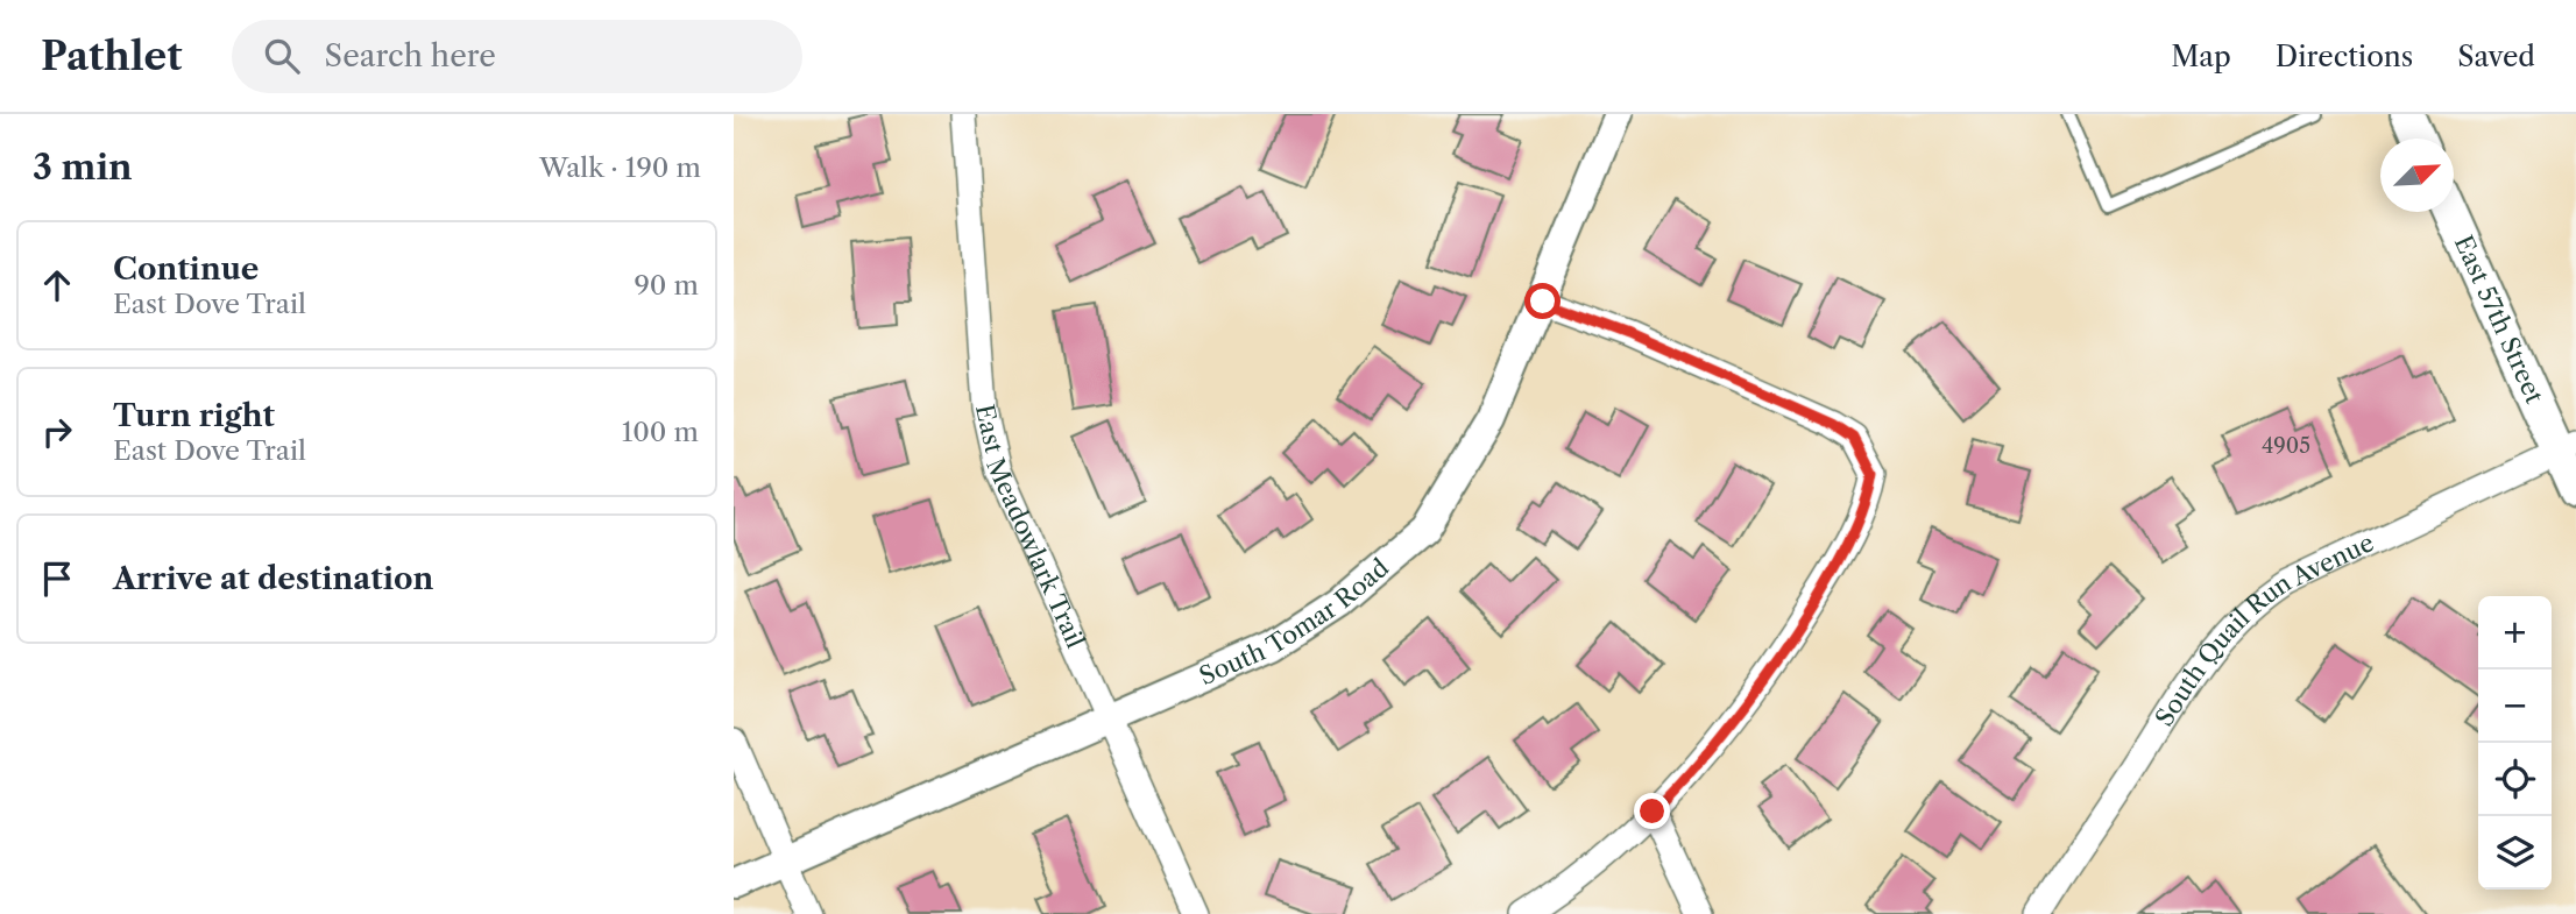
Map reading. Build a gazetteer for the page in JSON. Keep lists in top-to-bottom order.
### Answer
{
  "streets": {
    "main road": ["East 57th Street"],
    "street": ["East Meadowlark Trail", "South Tomar Road", "South Quail Run Avenue"]
  },
  "crossings": [
    ["East 57th Street", "South Quail Run Avenue"],
    ["East Meadowlark Trail", "South Tomar Road"]
  ],
  "house_numbers": ["4905"],
  "north": "top right",
  "page": {
    "header": "Pathlet",
    "search": "Search here",
    "nav": ["Map", "Directions", "Saved"],
    "heading": ["3 min", "Walk · 190 m"],
    "list": [
      ["Continue", "East Dove Trail", "90 m"],
      ["Turn right", "East Dove Trail", "100 m"],
      "Arrive at destination"
    ],
    "map_buttons": ["+", "−"]
  }
}
